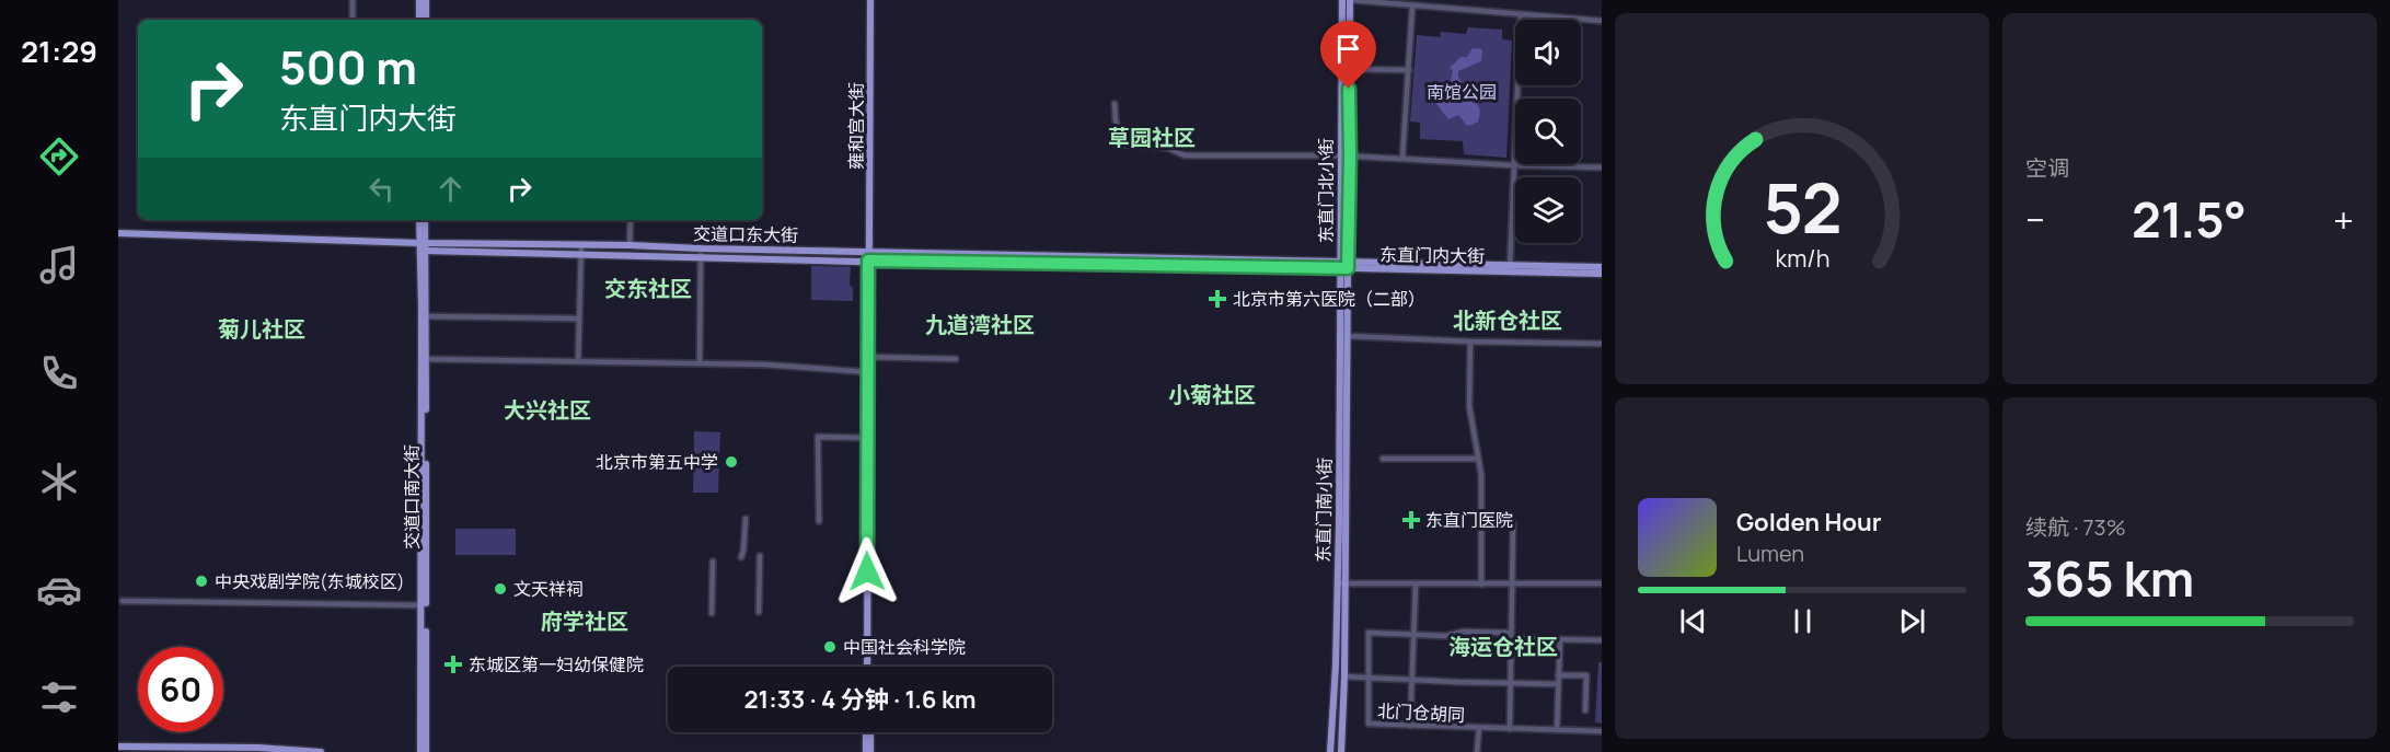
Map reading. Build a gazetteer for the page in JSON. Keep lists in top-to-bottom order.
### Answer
{
  "streets": {
    "main road": [
      "雍和宫大街",
      "东直门北小街",
      "交道口东大街",
      "东直门内大街",
      "交道口南大街",
      "东直门南小街"
    ],
    "street": ["北门仓胡同"]
  },
  "crossings": [
    ["雍和宫大街", "交道口东大街"],
    ["雍和宫大街", "东直门内大街"],
    ["东直门北小街", "东直门内大街"],
    ["东直门北小街", "东直门南小街"],
    ["交道口东大街", "东直门内大街"],
    ["交道口东大街", "交道口南大街"],
    ["东直门内大街", "东直门南小街"]
  ],
  "districts": [
    "草园社区",
    "交东社区",
    "北新仓社区",
    "九道湾社区",
    "菊儿社区",
    "小菊社区",
    "大兴社区",
    "府学社区",
    "海运仓社区"
  ],
  "parks": ["南馆公园"],
  "places": {
    "health": ["北京市第六医院（二部）", "东直门医院", "东城区第一妇幼保健院"],
    "other": [
      "北京市第五中学",
      "中央戏剧学院(东城校区)",
      "文天祥祠",
      "中国社会科学院"
    ]
  },
  "page": {
    "tabs": "21:29",
    "tile": [
      "空调",
      ["续航 · 73%", "365 km"]
    ],
    "turn": ["500 m", "东直门内大街"],
    "heat": ["−", "21.5°", "+"],
    "song": ["Golden Hour", "Lumen"],
    "limit": "60",
    "trip": "21:33 · 4 分钟 · 1.6 km",
    "gauge": ["52", "km/h"]
  }
}
